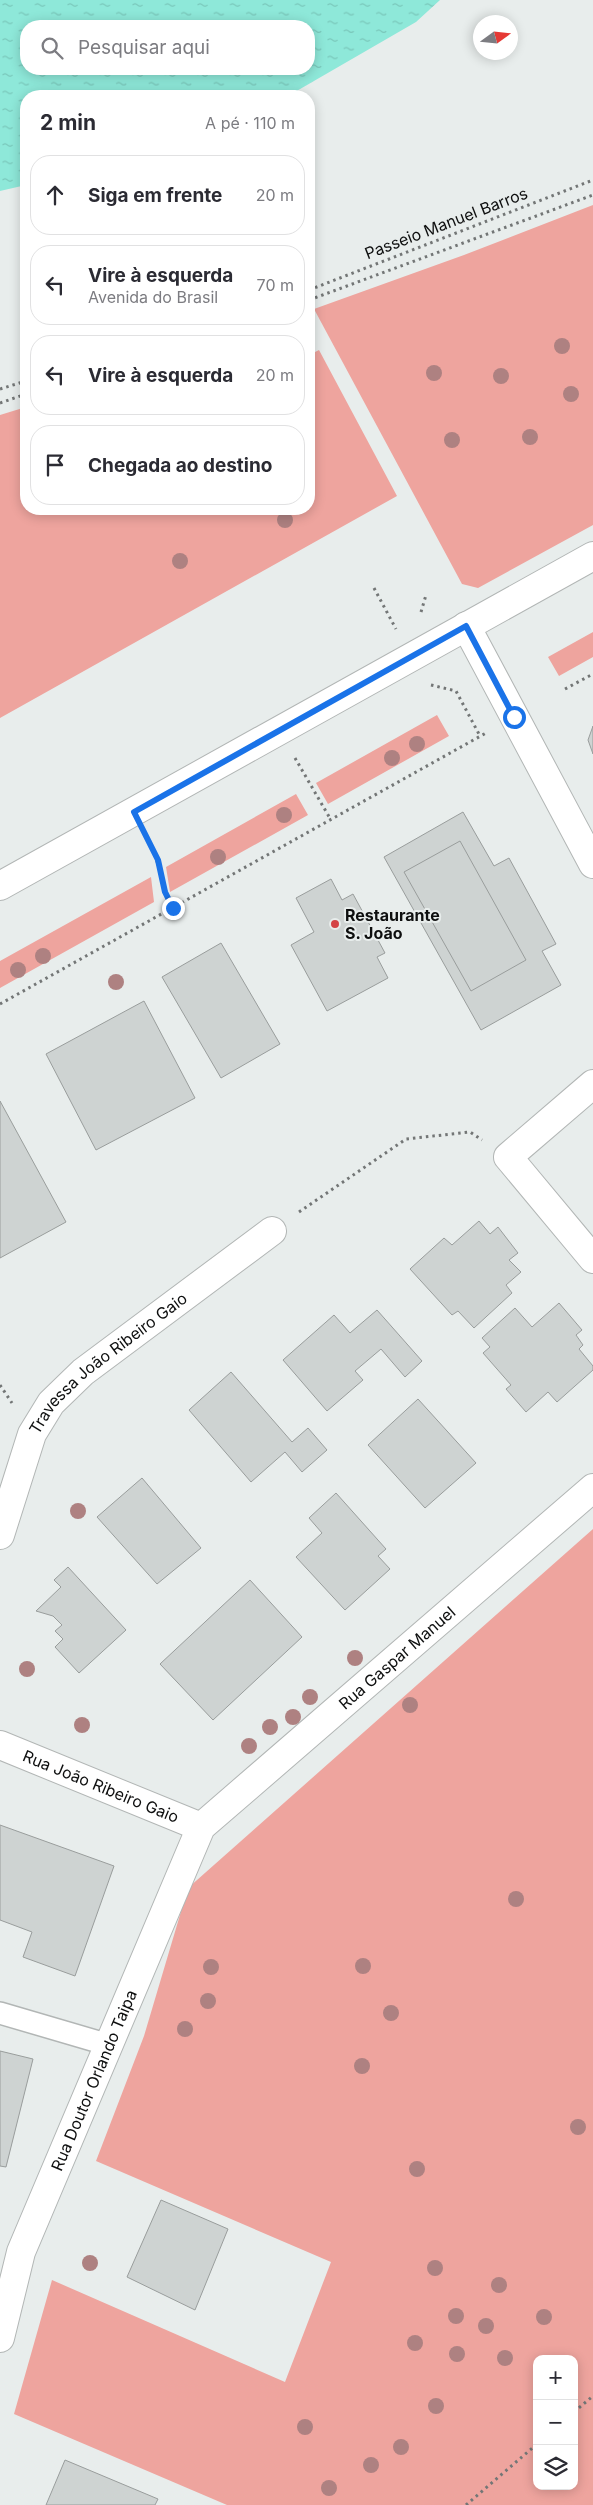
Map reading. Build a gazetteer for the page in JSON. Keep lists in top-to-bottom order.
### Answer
{
  "streets": {
    "street": [
      "Travessa João Ribeiro Gaio",
      "Rua Gaspar Manuel",
      "Rua João Ribeiro Gaio",
      "Rua Doutor Orlando Taipa"
    ],
    "path": ["Passeio Manuel Barros"]
  },
  "crossings": [
    ["Rua Gaspar Manuel", "Rua João Ribeiro Gaio"],
    ["Rua Gaspar Manuel", "Rua Doutor Orlando Taipa"],
    ["Rua João Ribeiro Gaio", "Rua Doutor Orlando Taipa"]
  ],
  "places": ["Restaurante S. João"],
  "north": "right",
  "page": {
    "search": "Pesquisar aqui",
    "heading": ["2 min", "A pé · 110 m"],
    "list": [
      ["Siga em frente", "20 m"],
      ["Vire à esquerda", "Avenida do Brasil", "70 m"],
      ["Vire à esquerda", "20 m"],
      "Chegada ao destino"
    ],
    "map_buttons": ["+", "−"]
  }
}
